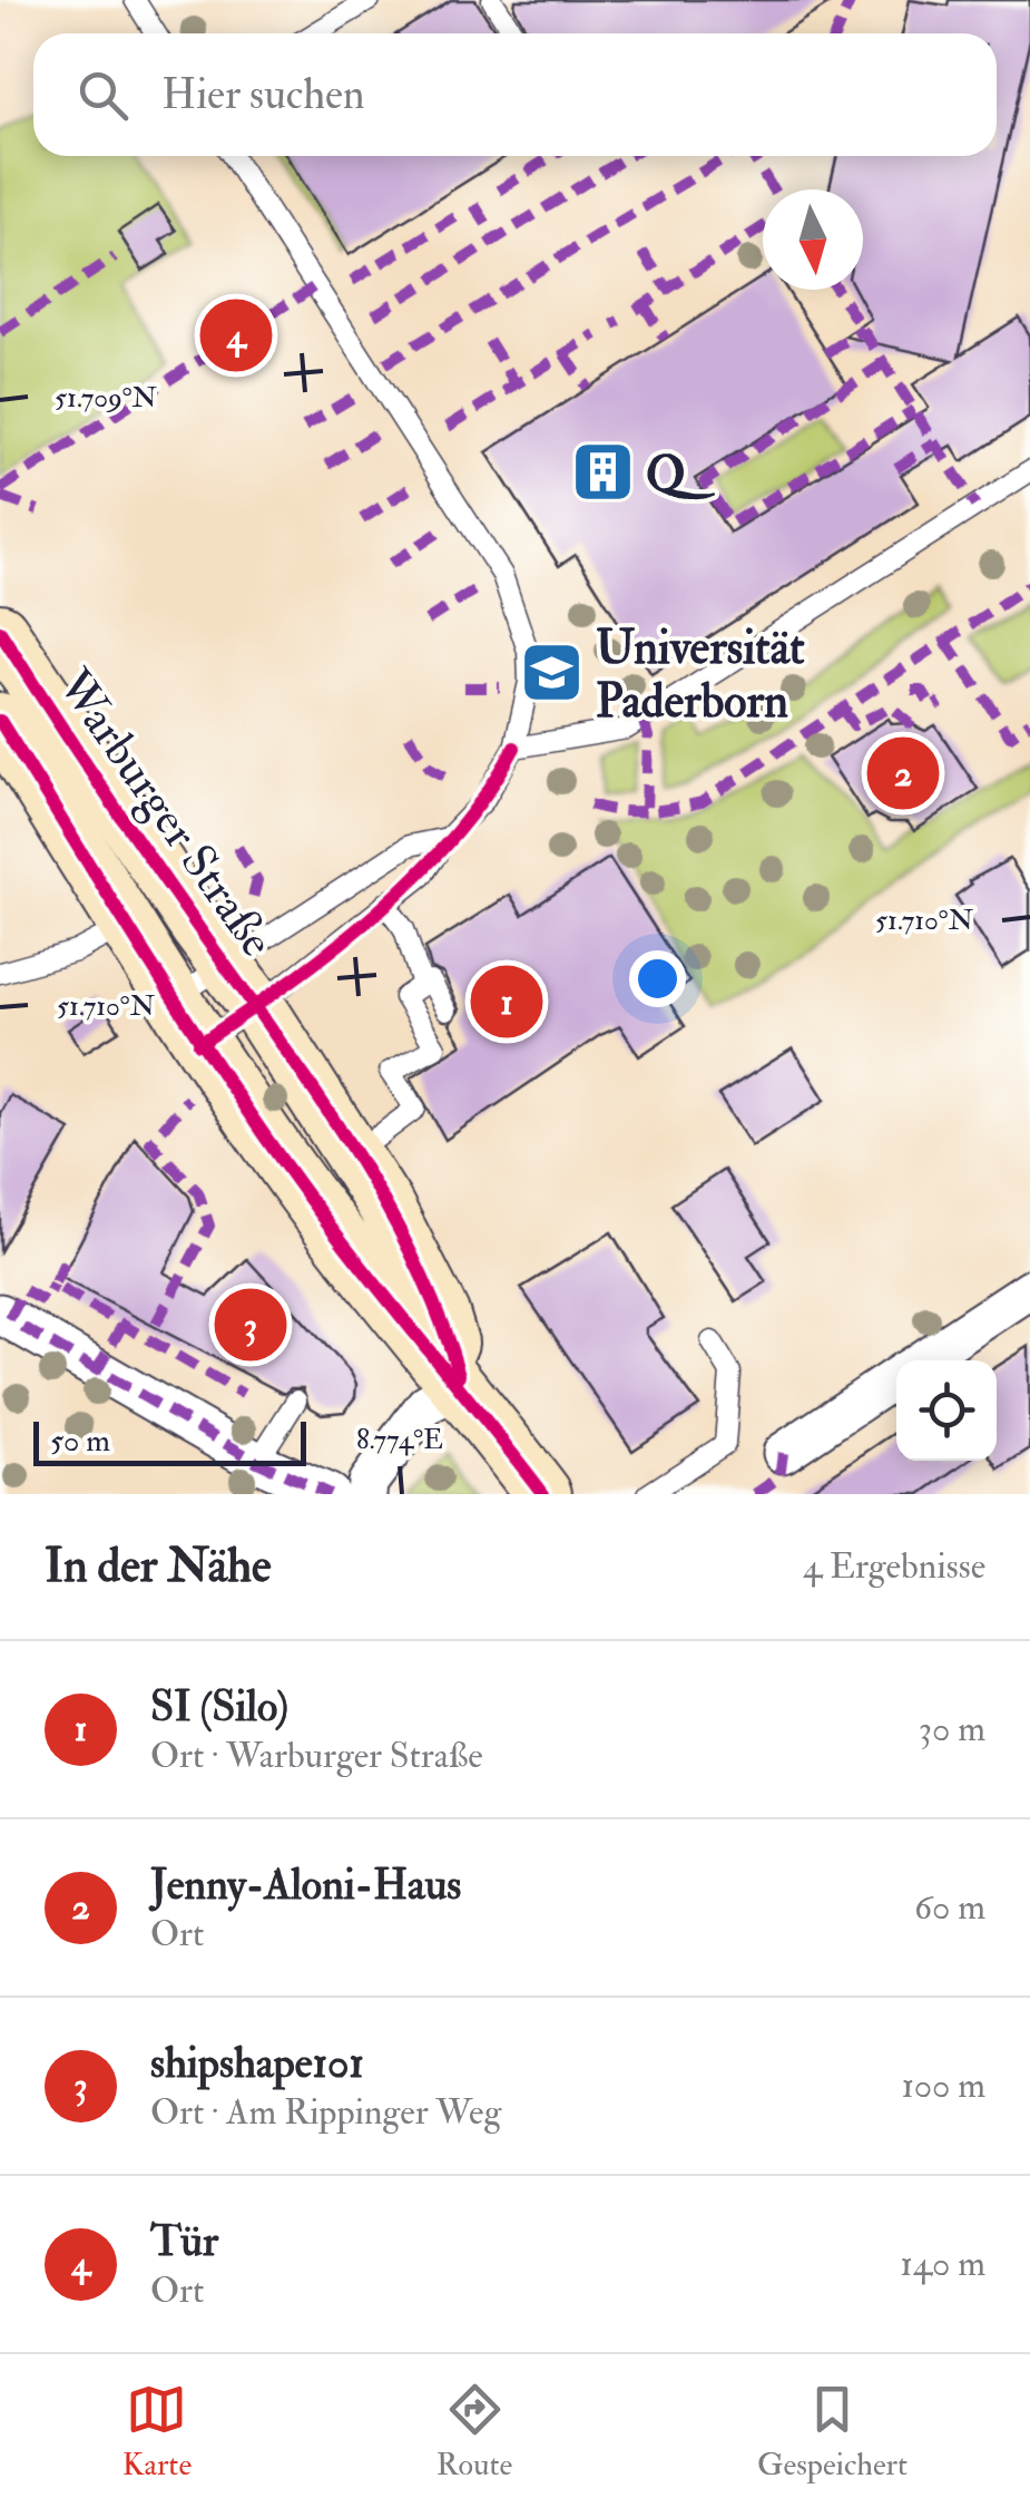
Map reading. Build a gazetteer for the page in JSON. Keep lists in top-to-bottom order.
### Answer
{
  "streets": {
    "main road": ["Warburger Straße"]
  },
  "places": {
    "building": ["Q"],
    "school or university": ["Universität Paderborn"]
  },
  "scale_bar": "50 m",
  "north": "bottom",
  "page": {
    "search": "Hier suchen",
    "pins": [
      "4",
      "2",
      "1",
      "3"
    ],
    "scale": "50 m",
    "heading": ["In der Nähe", "4 Ergebnisse"],
    "list": [
      {
        "mark": "1",
        "name": "SI (Silo)",
        "note": "Ort · Warburger Straße",
        "value": "30 m"
      },
      {
        "mark": "2",
        "name": "Jenny-Aloni-Haus",
        "note": "Ort",
        "value": "60 m"
      },
      {
        "mark": "3",
        "name": "shipshape101",
        "note": "Ort · Am Rippinger Weg",
        "value": "100 m"
      },
      {
        "mark": "4",
        "name": "Tür",
        "note": "Ort",
        "value": "140 m"
      }
    ],
    "nav": ["Karte", "Route", "Gespeichert"]
  },
  "coordinates": ["51.709°N", "51.710°N", "8.774°E"]
}
